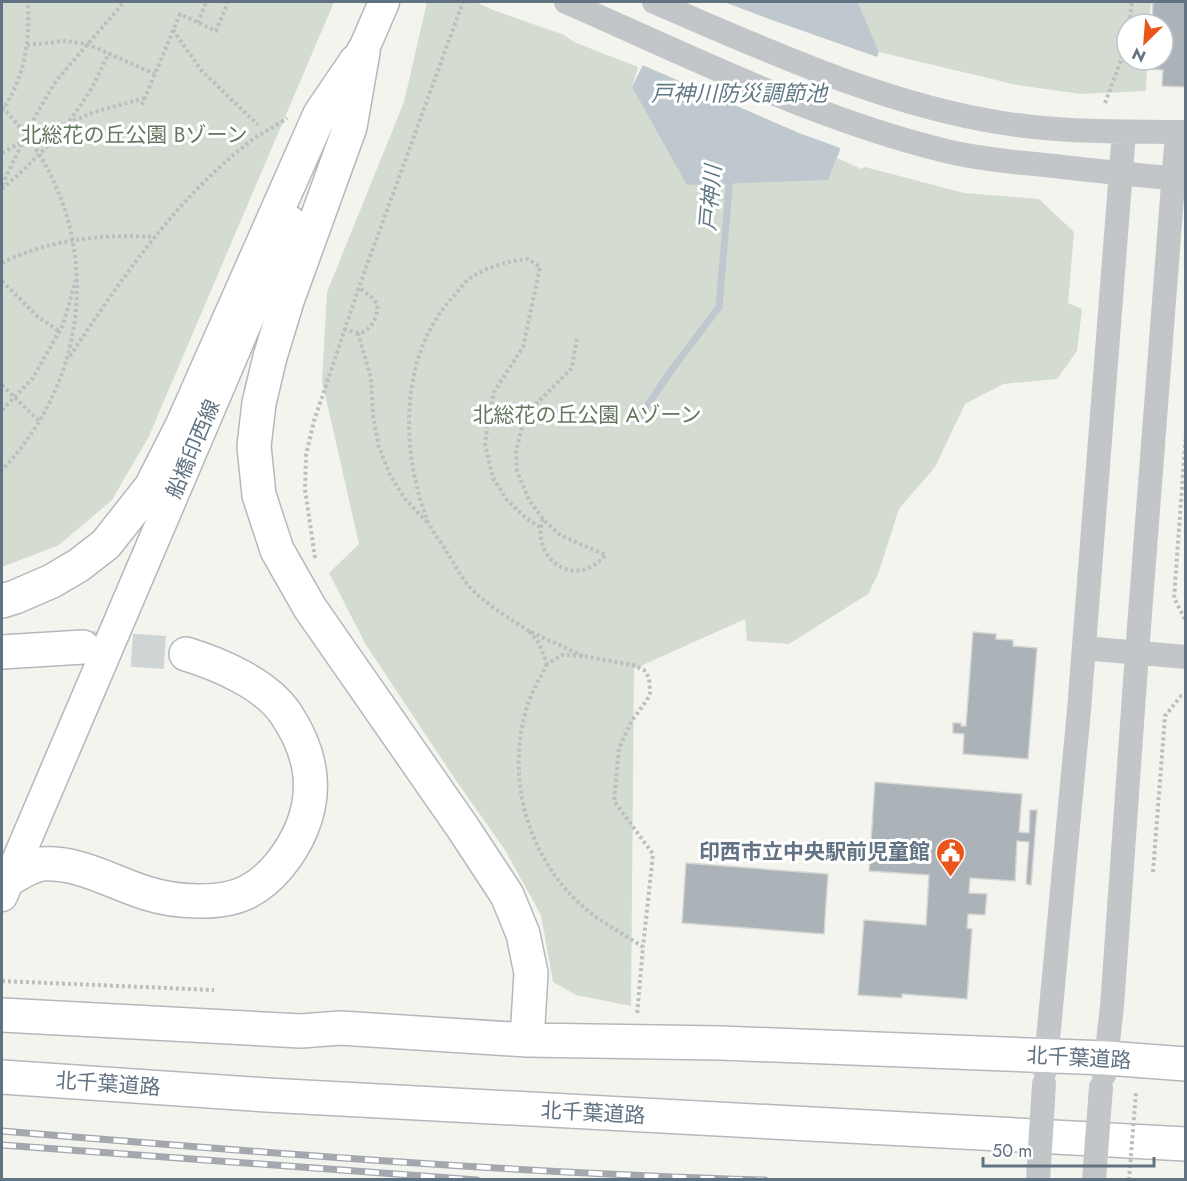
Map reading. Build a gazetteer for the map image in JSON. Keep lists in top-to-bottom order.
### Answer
{
  "streets": {
    "highway": ["北千葉道路"],
    "main road": ["船橋印西線"]
  },
  "water": ["戸神川防災調節池", "戸神川"],
  "parks": ["北総花の丘公園 Bゾーン", "北総花の丘公園 Aゾーン"],
  "places": {
    "public building": ["印西市立中央駅前児童館"]
  },
  "scale_bar": "50 m",
  "north": "bottom left"
}
